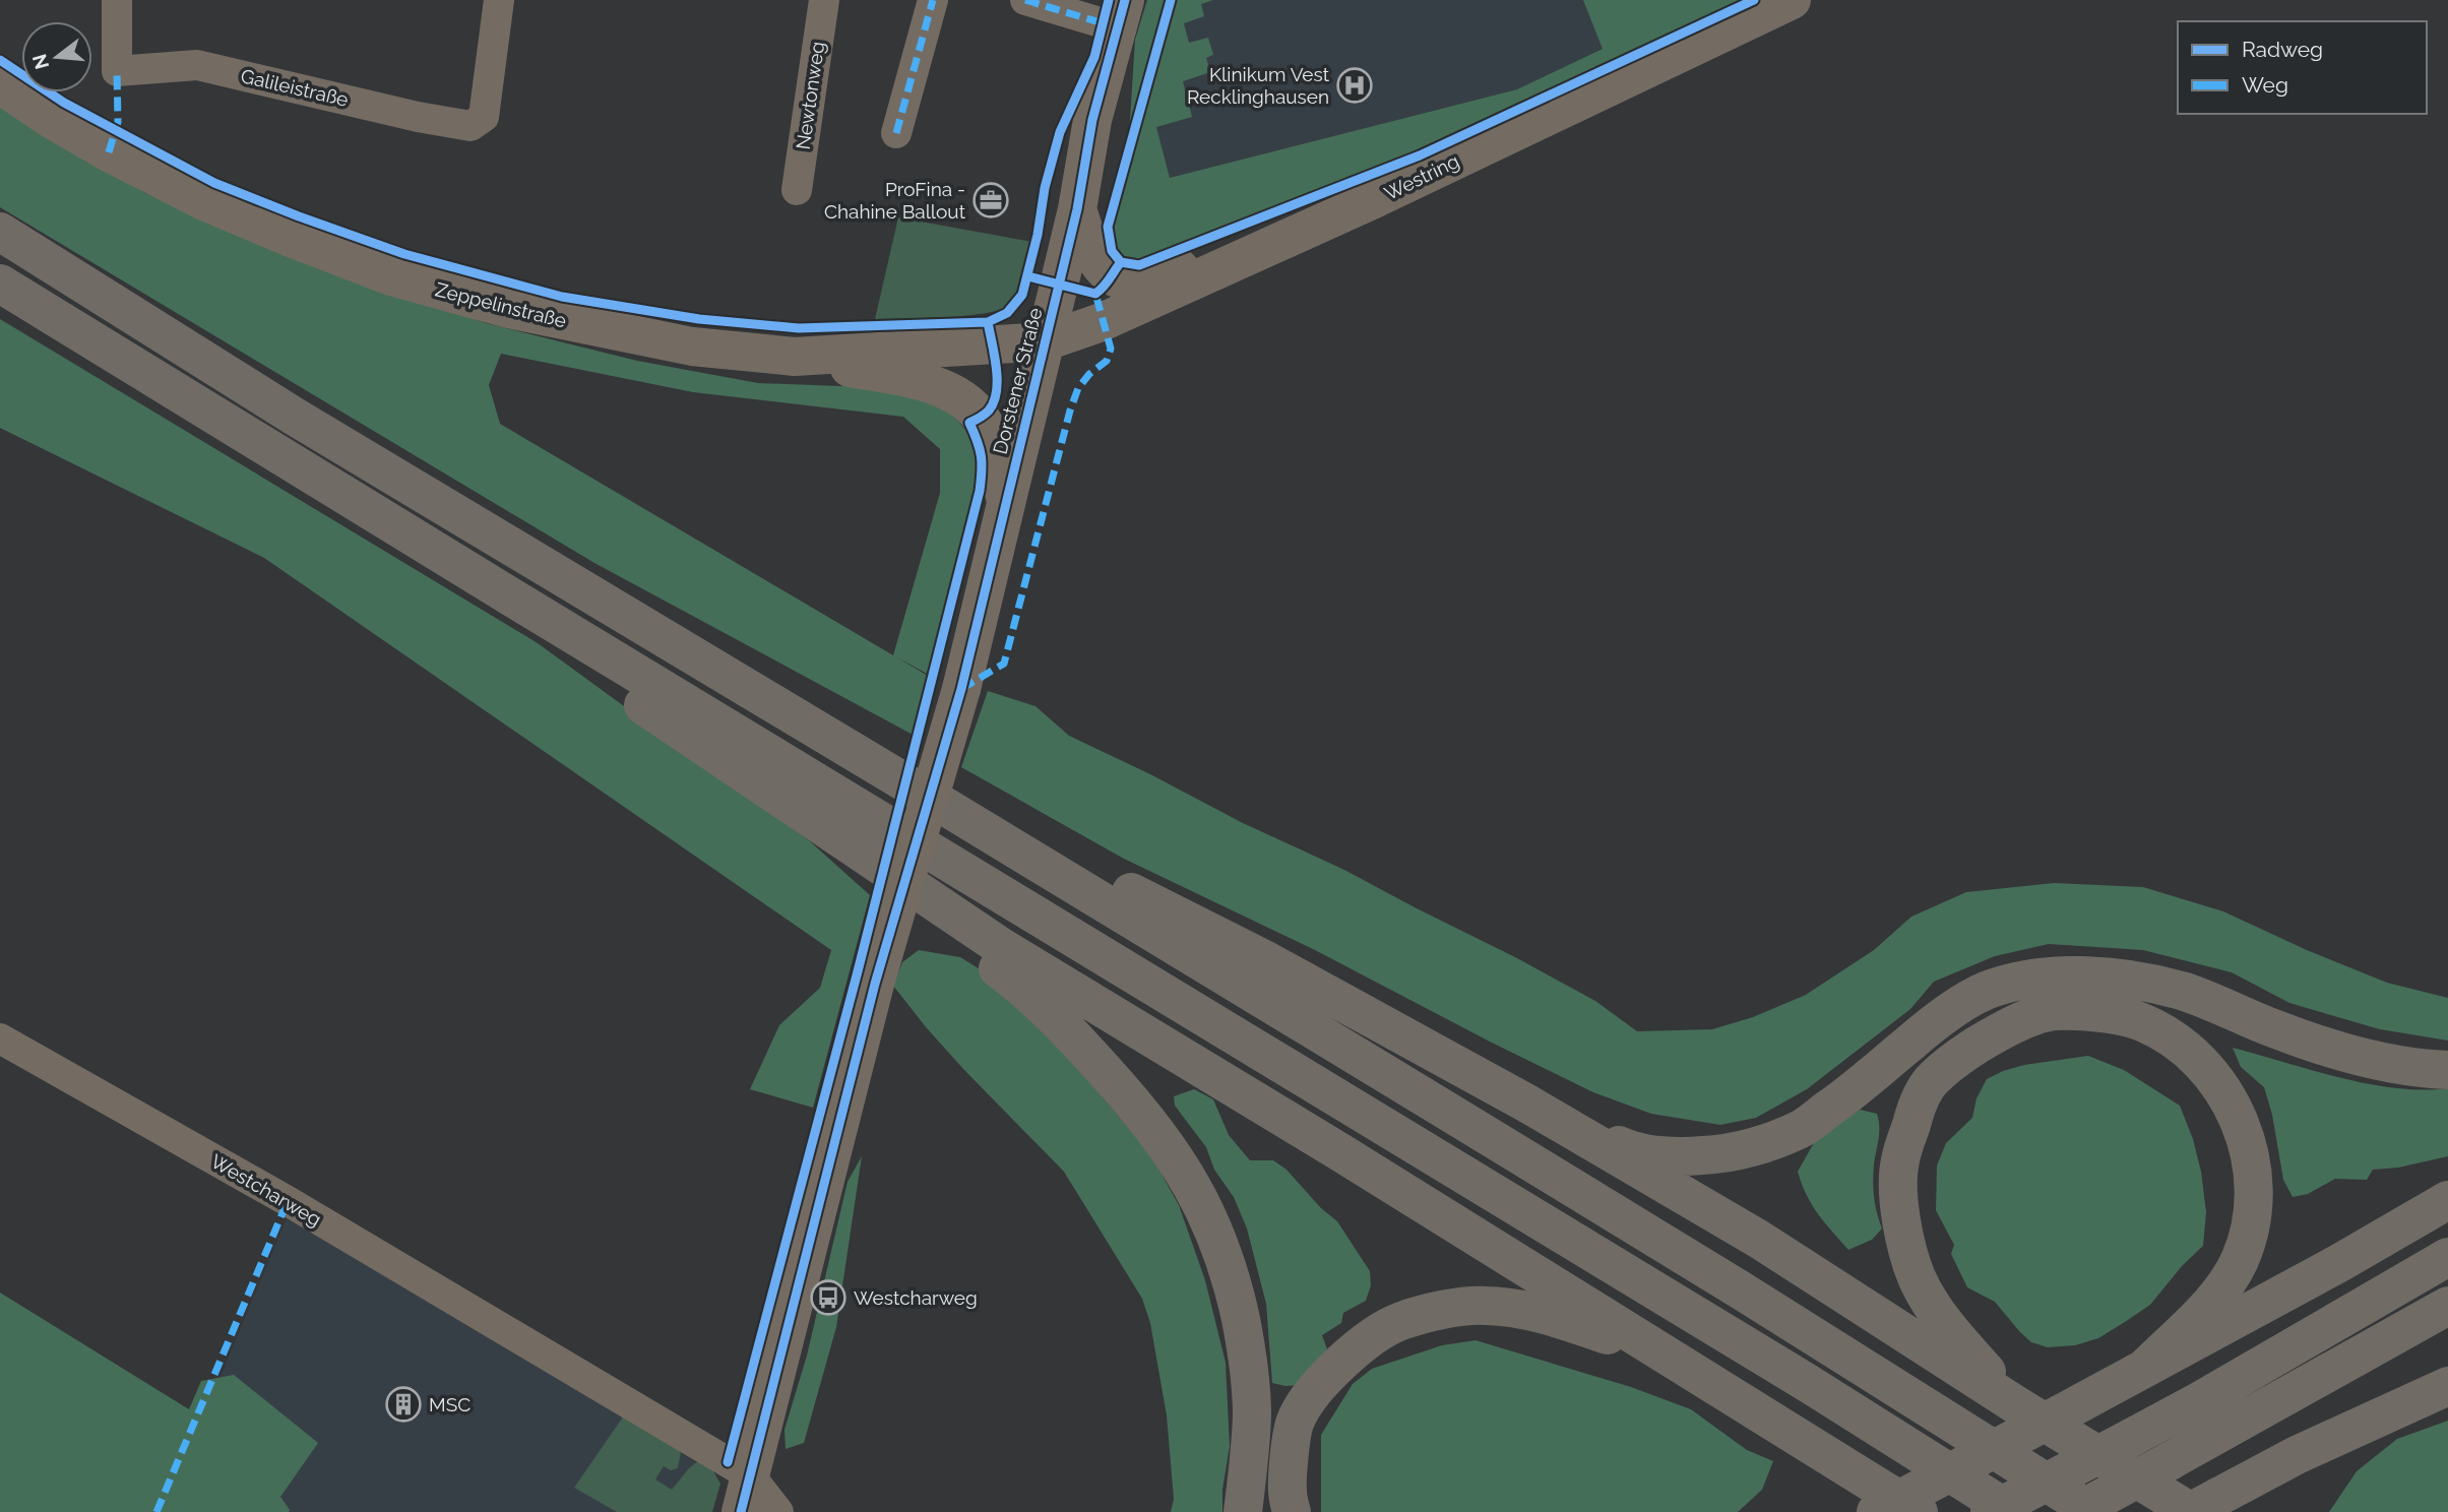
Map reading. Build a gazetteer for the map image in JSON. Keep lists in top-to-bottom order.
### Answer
{
  "streets": {
    "main road": ["Westring", "Zeppelinstraße", "Dorstener Straße"],
    "street": ["Galileistraße", "Newtonweg", "Westcharweg"]
  },
  "crossings": [
    ["Westring", "Zeppelinstraße"],
    ["Westring", "Dorstener Straße"],
    ["Zeppelinstraße", "Dorstener Straße"],
    ["Dorstener Straße", "Westcharweg"]
  ],
  "places": {
    "hospital": ["Klinikum Vest Recklinghausen"],
    "office": ["ProFina - Chahine Ballout"],
    "bus stop": ["Westcharweg"],
    "building": ["MSC"]
  },
  "legend": ["Radweg", "Weg"],
  "north": "left"
}
